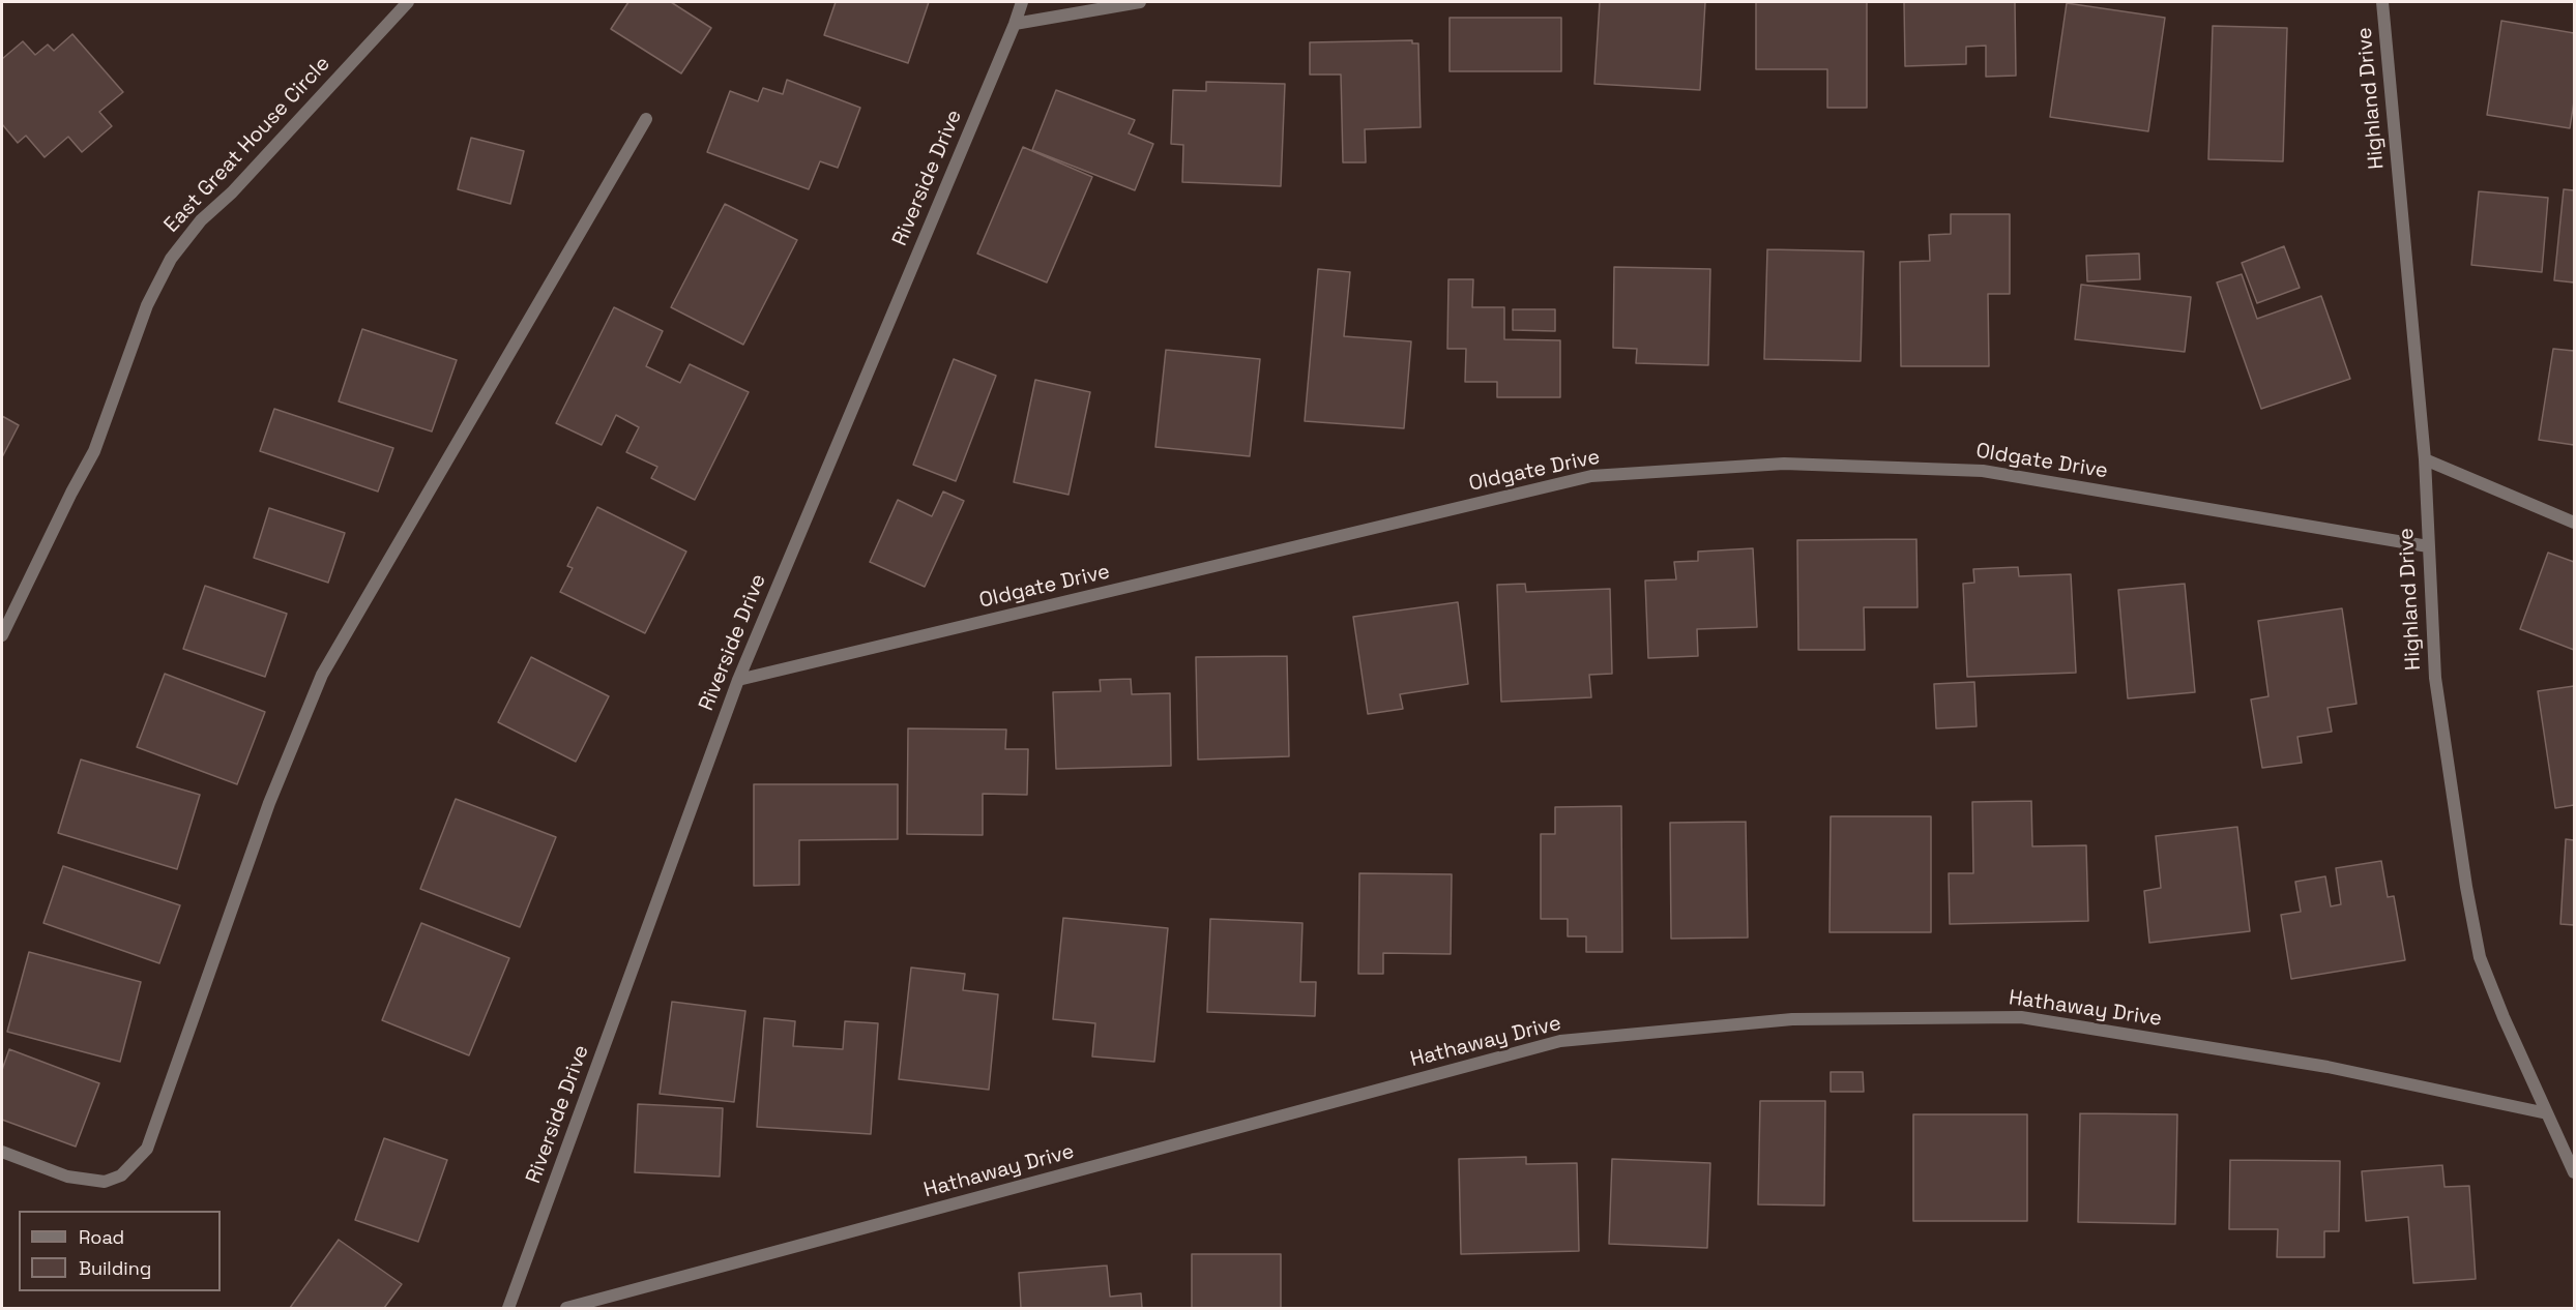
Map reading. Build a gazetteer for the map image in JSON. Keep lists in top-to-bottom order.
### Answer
{
  "streets": {
    "street": [
      "Highland Drive",
      "East Great House Circle",
      "Riverside Drive",
      "Oldgate Drive",
      "Hathaway Drive"
    ]
  },
  "crossings": [
    ["Highland Drive", "Oldgate Drive"],
    ["Highland Drive", "Hathaway Drive"],
    ["Riverside Drive", "Oldgate Drive"]
  ],
  "legend": ["Road", "Building"]
}
